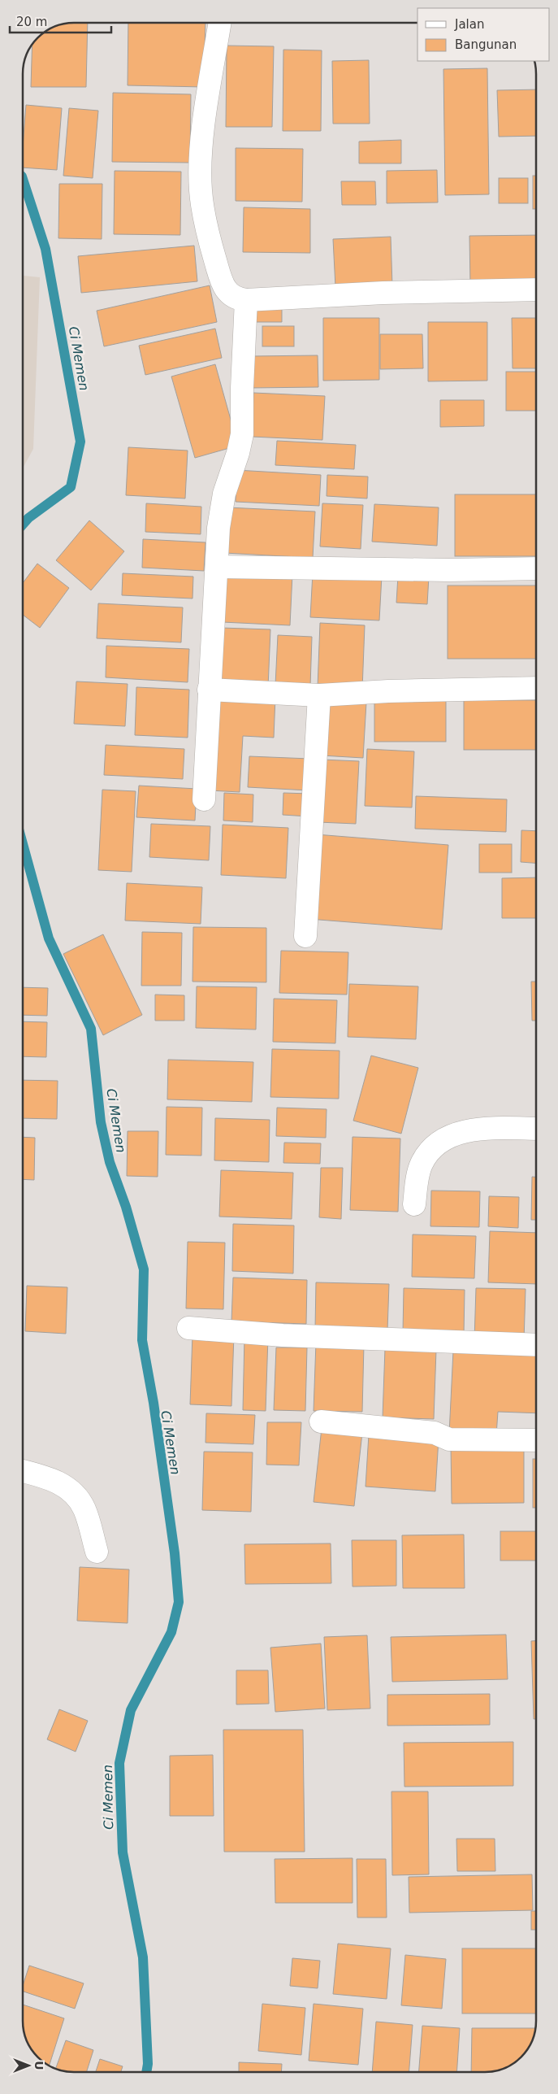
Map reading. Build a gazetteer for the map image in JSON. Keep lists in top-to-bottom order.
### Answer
{
  "water": ["Ci Memen"],
  "legend": ["Jalan", "Bangunan"],
  "scale_bar": "20 m",
  "north": "right"
}
